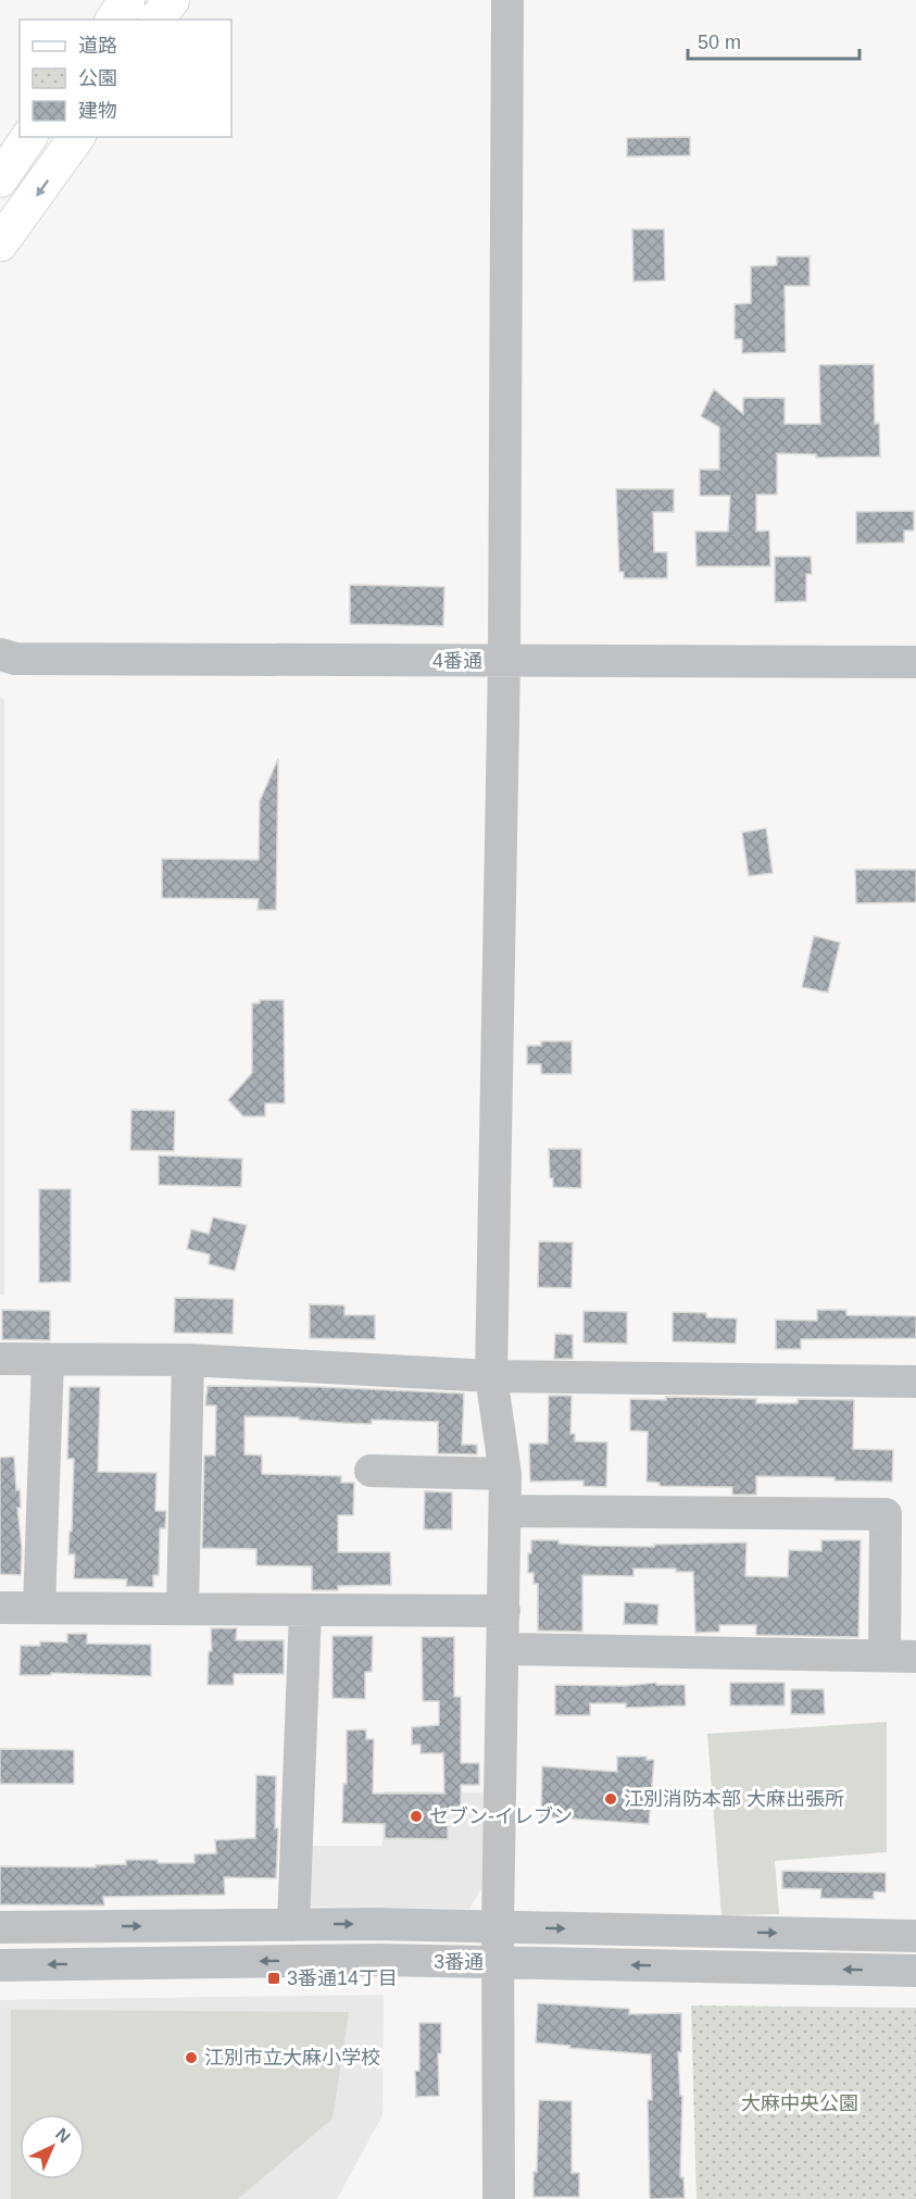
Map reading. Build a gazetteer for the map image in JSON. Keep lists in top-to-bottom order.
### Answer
{
  "streets": {
    "street": ["4番通", "3番通"]
  },
  "parks": ["大麻中央公園"],
  "places": {
    "other": ["江別消防本部 大麻出張所", "セブン-イレブン", "江別市立大麻小学校"],
    "transit": ["3番通14丁目"]
  },
  "legend": ["道路", "公園", "建物"],
  "scale_bar": "50 m",
  "north": "top right"
}
